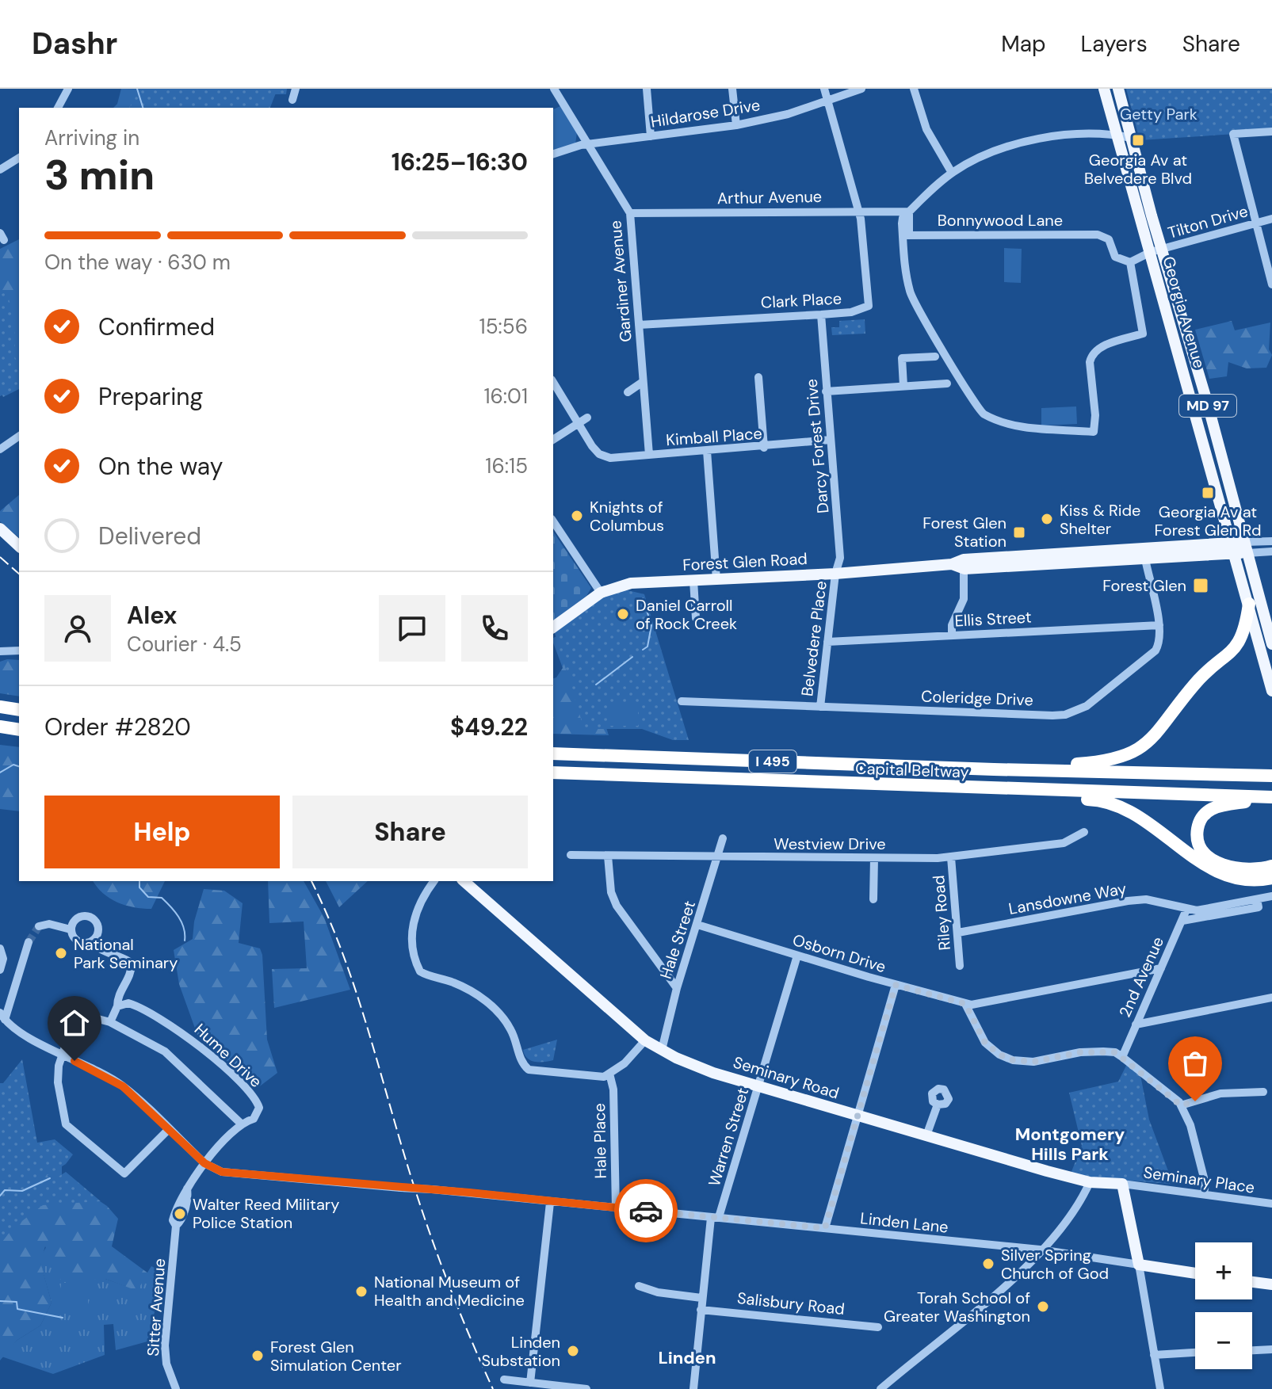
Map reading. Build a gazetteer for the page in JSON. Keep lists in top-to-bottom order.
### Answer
{
  "streets": {
    "highway": ["I 495", "Capital Beltway"],
    "main road": [
      "Georgia Avenue",
      "MD 97",
      "Forest Glen Road",
      "Seminary Road"
    ],
    "street": [
      "Hildarose Drive",
      "Arthur Avenue",
      "Bonnywood Lane",
      "Tilton Drive",
      "Gardiner Avenue",
      "Clark Place",
      "Kimball Place",
      "Darcy Forest Drive",
      "Ellis Street",
      "Belvedere Place",
      "Coleridge Drive",
      "Westview Drive",
      "Lansdowne Way",
      "Riley Road",
      "Hale Street",
      "Osborn Drive",
      "2nd Avenue",
      "Hume Drive",
      "Warren Street",
      "Hale Place",
      "Seminary Place",
      "Linden Lane",
      "Salisbury Road",
      "Sitter Avenue"
    ]
  },
  "crossings": [
    ["Hildarose Drive", "Gardiner Avenue"],
    ["Hildarose Drive", "Clark Place"],
    ["Arthur Avenue", "Gardiner Avenue"],
    ["Arthur Avenue", "Clark Place"],
    ["Bonnywood Lane", "Tilton Drive"],
    ["Tilton Drive", "Georgia Avenue"],
    ["Gardiner Avenue", "Clark Place"],
    ["Gardiner Avenue", "Kimball Place"],
    ["Clark Place", "Darcy Forest Drive"],
    ["Georgia Avenue", "Forest Glen Road"],
    ["Kimball Place", "Darcy Forest Drive"],
    ["Darcy Forest Drive", "Forest Glen Road"],
    ["Darcy Forest Drive", "Belvedere Place"],
    ["Forest Glen Road", "Belvedere Place"],
    ["Forest Glen Road", "Coleridge Drive"],
    ["Ellis Street", "Belvedere Place"],
    ["Ellis Street", "Coleridge Drive"],
    ["Belvedere Place", "Coleridge Drive"],
    ["Westview Drive", "Riley Road"],
    ["Westview Drive", "Hale Street"],
    ["Lansdowne Way", "Riley Road"],
    ["Lansdowne Way", "2nd Avenue"],
    ["Hale Street", "Osborn Drive"],
    ["Hale Street", "Seminary Road"],
    ["Osborn Drive", "2nd Avenue"],
    ["Osborn Drive", "Warren Street"],
    ["Hume Drive", "Linden Lane"],
    ["Hume Drive", "Sitter Avenue"],
    ["Seminary Road", "Warren Street"],
    ["Seminary Road", "Seminary Place"],
    ["Warren Street", "Linden Lane"],
    ["Warren Street", "Salisbury Road"],
    ["Hale Place", "Linden Lane"],
    ["Linden Lane", "Sitter Avenue"]
  ],
  "districts": ["Montgomery Hills Park", "Linden"],
  "parks": ["Getty Park"],
  "places": {
    "transit": [
      "Georgia Av at Belvedere Blvd",
      "Georgia Av at Forest Glen Rd",
      "Forest Glen Station",
      "Forest Glen"
    ],
    "other": [
      "Knights of Columbus",
      "Kiss & Ride Shelter",
      "Daniel Carroll of Rock Creek",
      "National Park Seminary",
      "Walter Reed Military Police Station",
      "Silver Spring Church of God",
      "National Museum of Health and Medicine",
      "Torah School of Greater Washington",
      "Linden Substation",
      "Forest Glen Simulation Center"
    ]
  },
  "page": {
    "header": "Dashr",
    "nav": ["Map", "Layers", "Share"],
    "heading": ["3 min", "Arriving in", "16:25–16:30"],
    "panel": [
      "Alex",
      "Courier · 4.5",
      "Order #2820",
      "$49.22"
    ],
    "bar": "On the way · 630 m",
    "list": [
      ["Confirmed", "15:56"],
      ["Preparing", "16:01"],
      ["On the way", "16:15"],
      "Delivered"
    ],
    "buttons": ["Help", "Share"],
    "map_buttons": ["+", "−"]
  }
}
